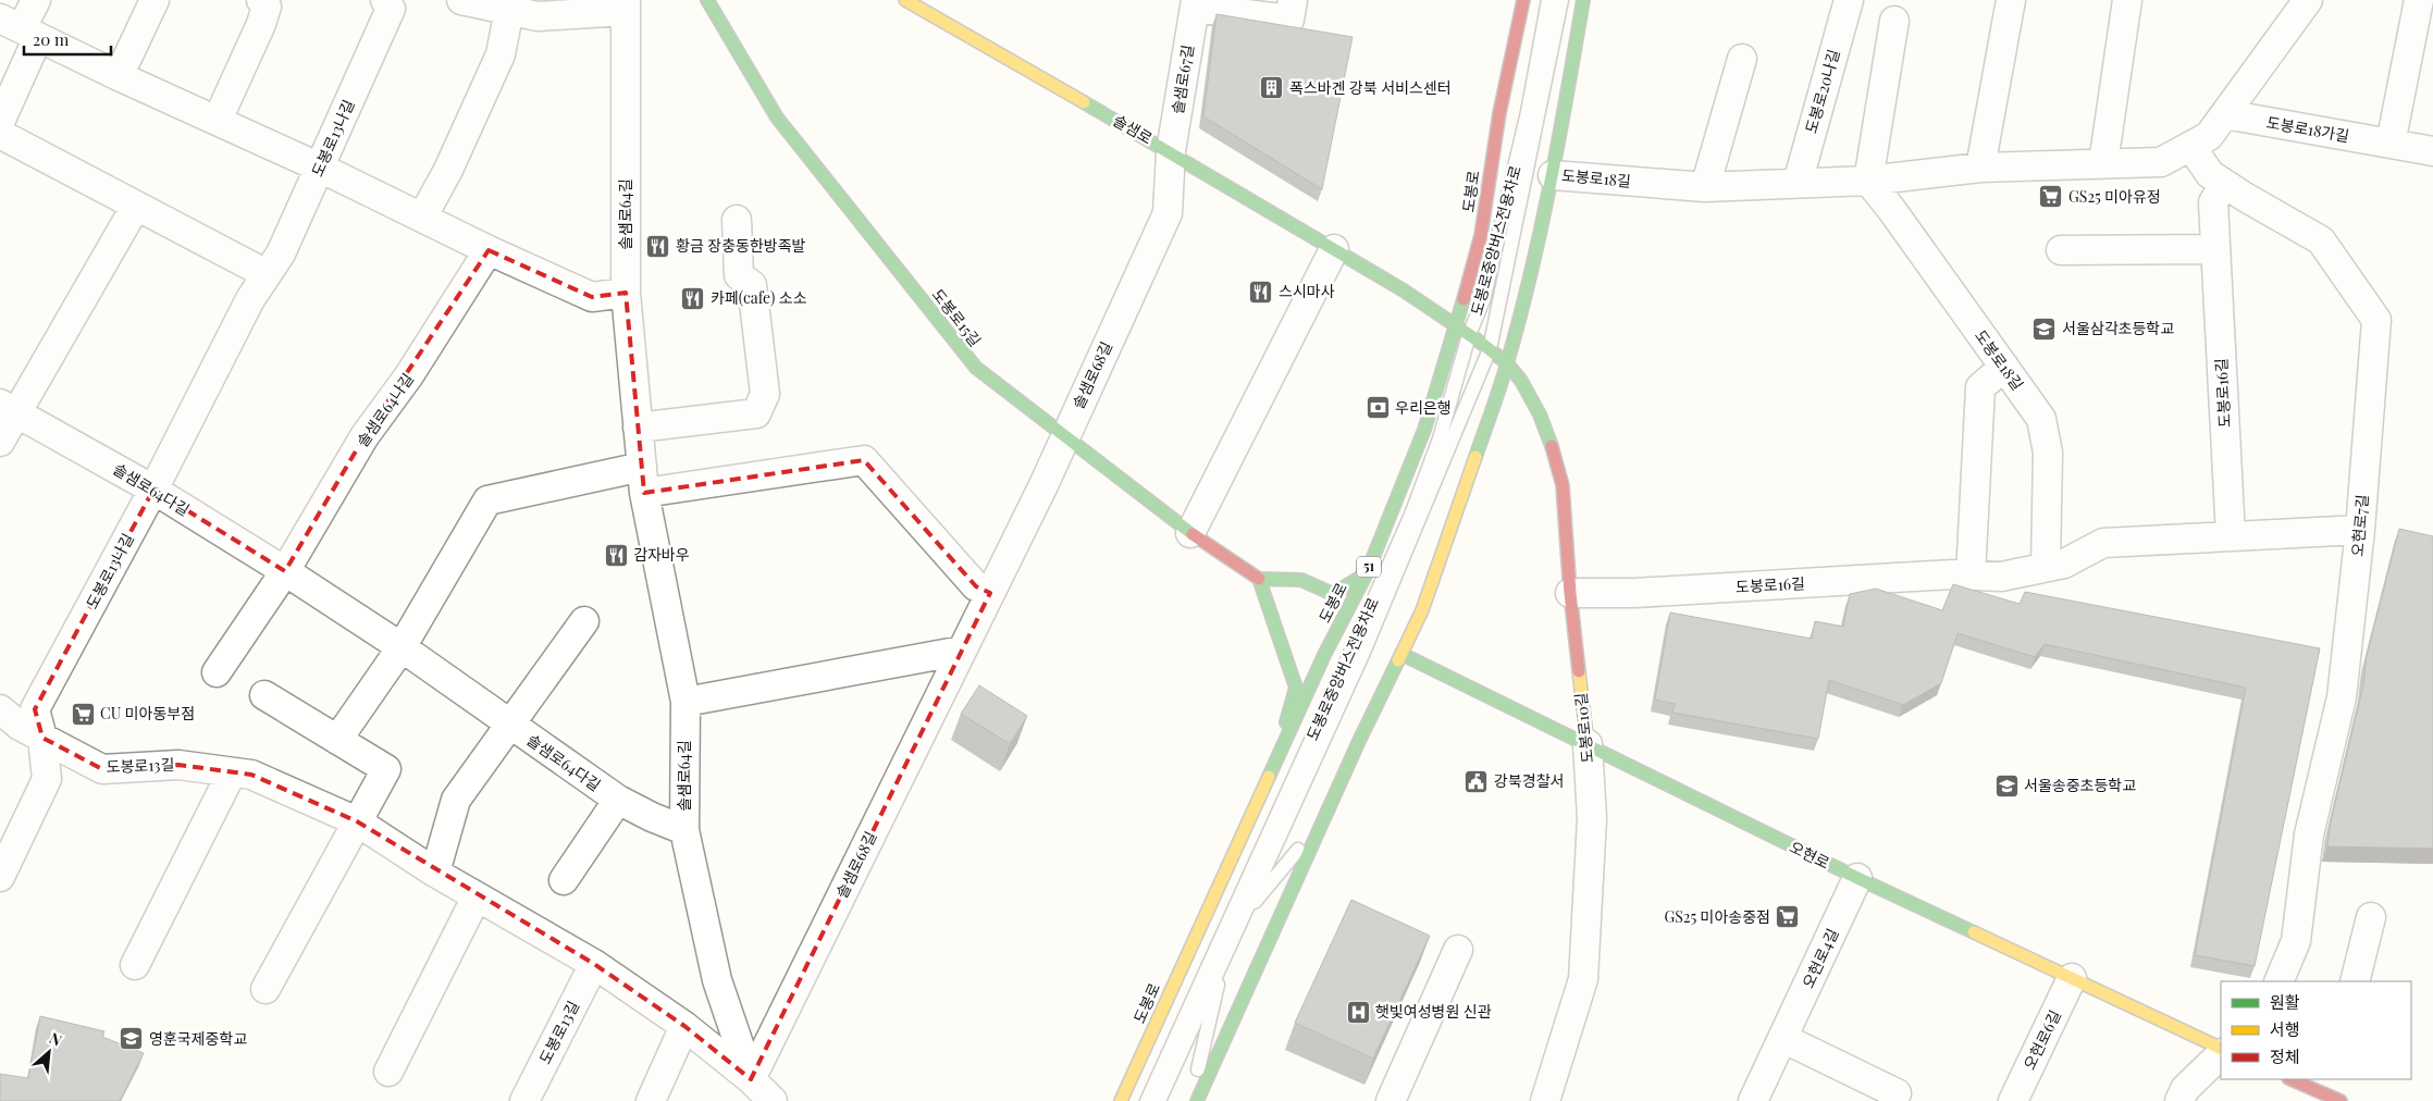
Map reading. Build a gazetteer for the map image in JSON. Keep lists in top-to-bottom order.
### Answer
{
  "streets": {
    "main road": [
      "솔샘로",
      "도봉로",
      "도봉로15길",
      "51",
      "도봉로10길",
      "오현로"
    ],
    "street": [
      "솔샘로67길",
      "도봉로20나길",
      "도봉로18가길",
      "도봉로13나길",
      "도봉로18길",
      "솔샘로64길",
      "솔샘로68길",
      "도봉로16길",
      "솔샘로64나길",
      "솔샘로64다길",
      "오현로7길",
      "도봉로13길",
      "오현로4길",
      "오현로6길"
    ],
    "lane": ["도봉로중앙버스전용차로"]
  },
  "crossings": [
    ["솔샘로67길", "솔샘로"],
    ["솔샘로67길", "솔샘로68길"],
    ["도봉로20나길", "도봉로18길"],
    ["솔샘로", "도봉로"],
    ["솔샘로", "도봉로중앙버스전용차로"],
    ["솔샘로", "솔샘로68길"],
    ["솔샘로", "도봉로10길"],
    ["도봉로18가길", "도봉로18길"],
    ["도봉로13나길", "솔샘로64다길"],
    ["도봉로13나길", "도봉로13길"],
    ["도봉로18길", "도봉로16길"],
    ["도봉로18길", "오현로7길"],
    ["솔샘로64길", "솔샘로68길"],
    ["솔샘로64길", "솔샘로64다길"],
    ["솔샘로64길", "도봉로13길"],
    ["도봉로15길", "솔샘로68길"],
    ["솔샘로68길", "도봉로13길"],
    ["도봉로16길", "오현로7길"],
    ["도봉로16길", "도봉로10길"],
    ["솔샘로64나길", "솔샘로64다길"],
    ["도봉로10길", "오현로"],
    ["오현로", "오현로4길"],
    ["오현로", "오현로6길"]
  ],
  "places": {
    "building": ["폭스바겐 강북 서비스센터"],
    "supermarket": ["GS25 미아유정", "CU 미아동부점", "GS25 미아송중점"],
    "restaurant": [
      "황금 장충동한방족발",
      "스시마사",
      "카페(cafe) 소소",
      "감자바우"
    ],
    "school or university": ["서울삼각초등학교", "서울송중초등학교", "영훈국제중학교"],
    "bank": ["우리은행"],
    "public building": ["강북경찰서"],
    "hospital": ["햇빛여성병원 신관"]
  },
  "legend": ["원활", "서행", "정체"],
  "scale_bar": "20 m",
  "north": "top right"
}
